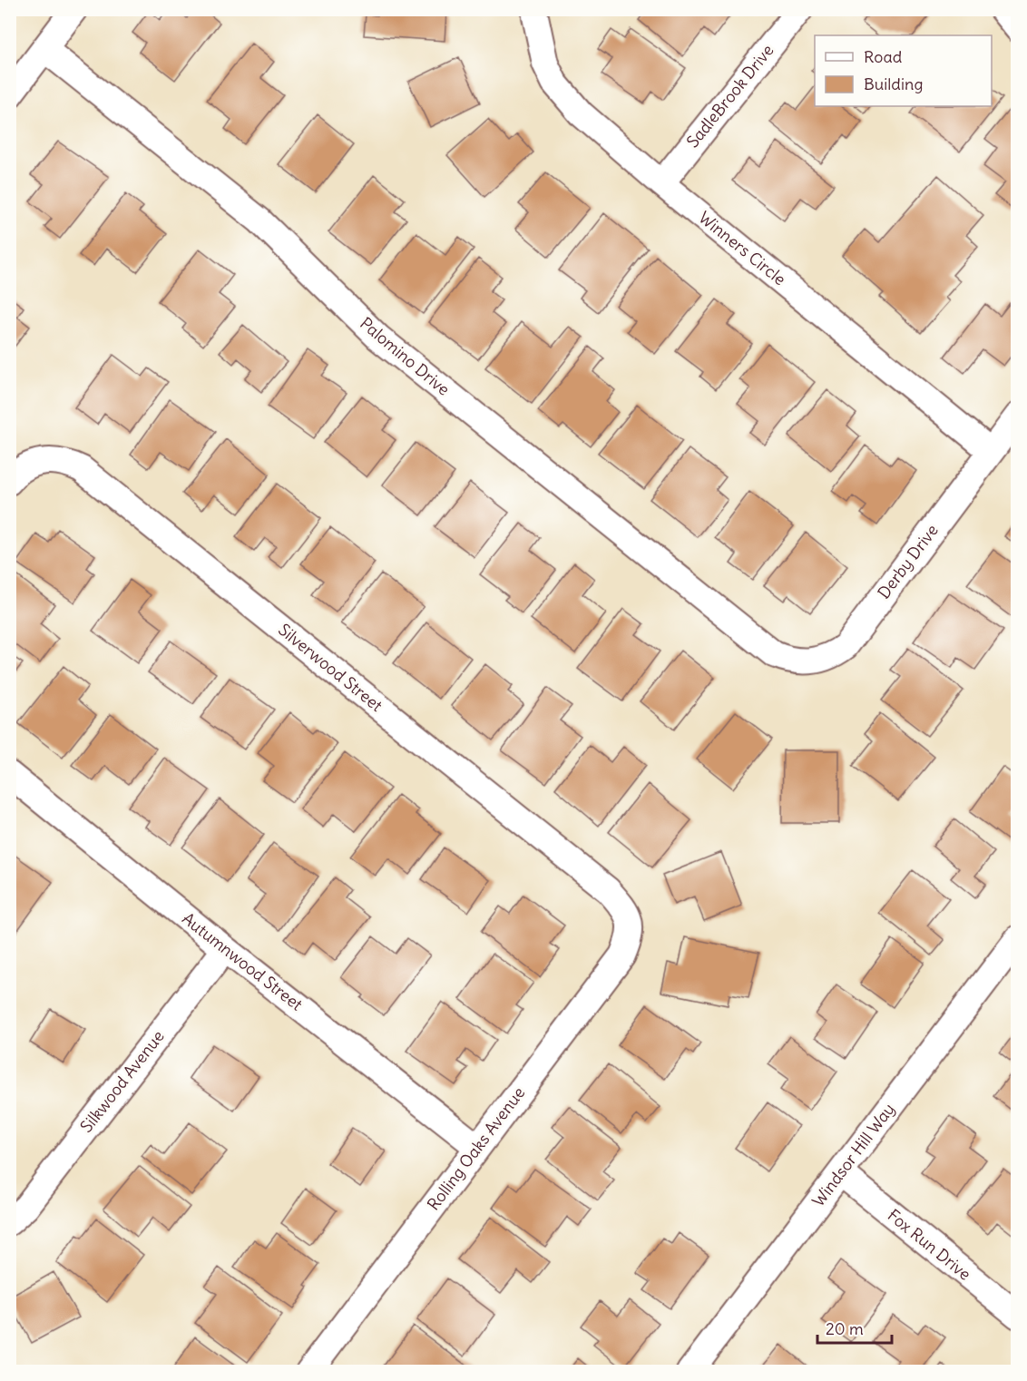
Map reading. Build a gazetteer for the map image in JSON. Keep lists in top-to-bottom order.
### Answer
{
  "streets": {
    "street": [
      "SadleBrook Drive",
      "Winners Circle",
      "Palomino Drive",
      "Derby Drive",
      "Silverwood Street",
      "Autumnwood Street",
      "Silkwood Avenue",
      "Rolling Oaks Avenue",
      "Windsor Hill Way",
      "Fox Run Drive"
    ]
  },
  "crossings": [
    ["SadleBrook Drive", "Winners Circle"],
    ["Winners Circle", "Derby Drive"],
    ["Palomino Drive", "Derby Drive"],
    ["Silverwood Street", "Rolling Oaks Avenue"],
    ["Autumnwood Street", "Silkwood Avenue"],
    ["Autumnwood Street", "Rolling Oaks Avenue"],
    ["Windsor Hill Way", "Fox Run Drive"]
  ],
  "legend": ["Road", "Building"],
  "scale_bar": "20 m"
}
